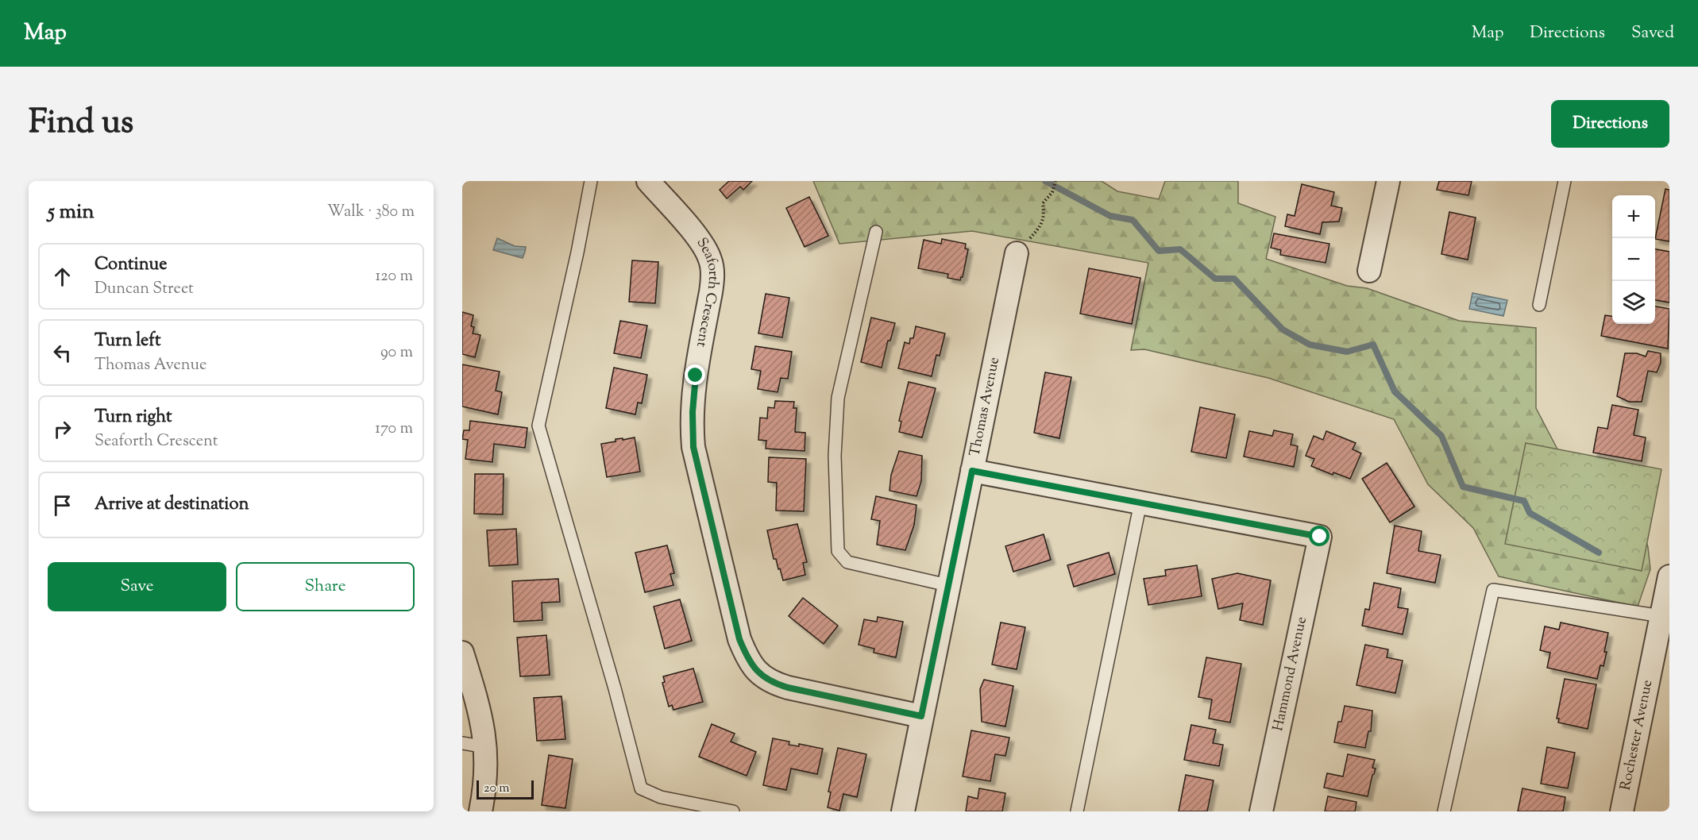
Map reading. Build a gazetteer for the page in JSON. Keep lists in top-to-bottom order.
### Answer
{
  "streets": {
    "street": [
      "Seaforth Crescent",
      "Thomas Avenue",
      "Hammond Avenue",
      "Rochester Avenue"
    ]
  },
  "crossings": [
    ["Seaforth Crescent", "Thomas Avenue"]
  ],
  "scale_bar": "20 m",
  "page": {
    "header": "Map",
    "nav": ["Map", "Directions", "Saved"],
    "title": "Find us",
    "buttons": [
      "Directions",
      ["Save", "Share"]
    ],
    "heading": ["5 min", "Walk · 380 m"],
    "map_buttons": ["+", "−"],
    "list": [
      ["Continue", "Duncan Street", "120 m"],
      ["Turn left", "Thomas Avenue", "90 m"],
      ["Turn right", "Seaforth Crescent", "170 m"],
      "Arrive at destination"
    ],
    "scale": "20 m"
  }
}
